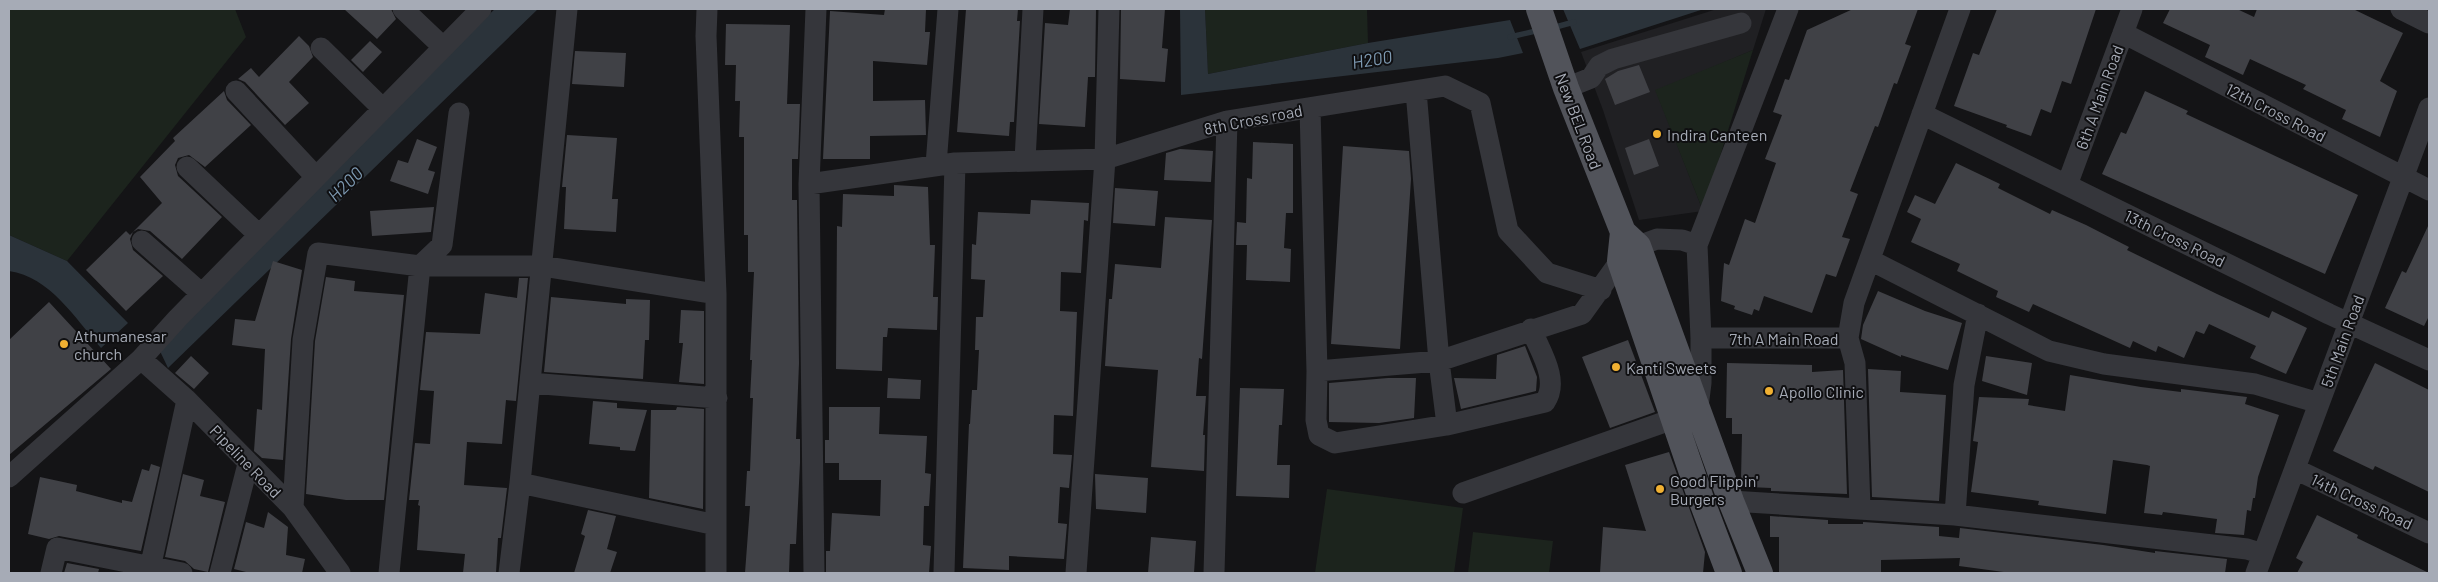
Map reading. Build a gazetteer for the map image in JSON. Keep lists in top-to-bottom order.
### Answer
{
  "streets": {
    "main road": ["New BEL Road"],
    "street": [
      "6th A Main Road",
      "12th Cross Road",
      "8th Cross road",
      "13th Cross Road",
      "7th A Main Road",
      "5th Main Road",
      "Pipeline Road",
      "14th Cross Road"
    ]
  },
  "crossings": [
    ["6th A Main Road", "12th Cross Road"],
    ["6th A Main Road", "13th Cross Road"],
    ["12th Cross Road", "5th Main Road"],
    ["13th Cross Road", "5th Main Road"],
    ["5th Main Road", "14th Cross Road"]
  ],
  "water": ["H200"],
  "places": [
    "Indira Canteen",
    "Athumanesar church",
    "Kanti Sweets",
    "Apollo Clinic",
    "Good Flippin' Burgers"
  ]
}
